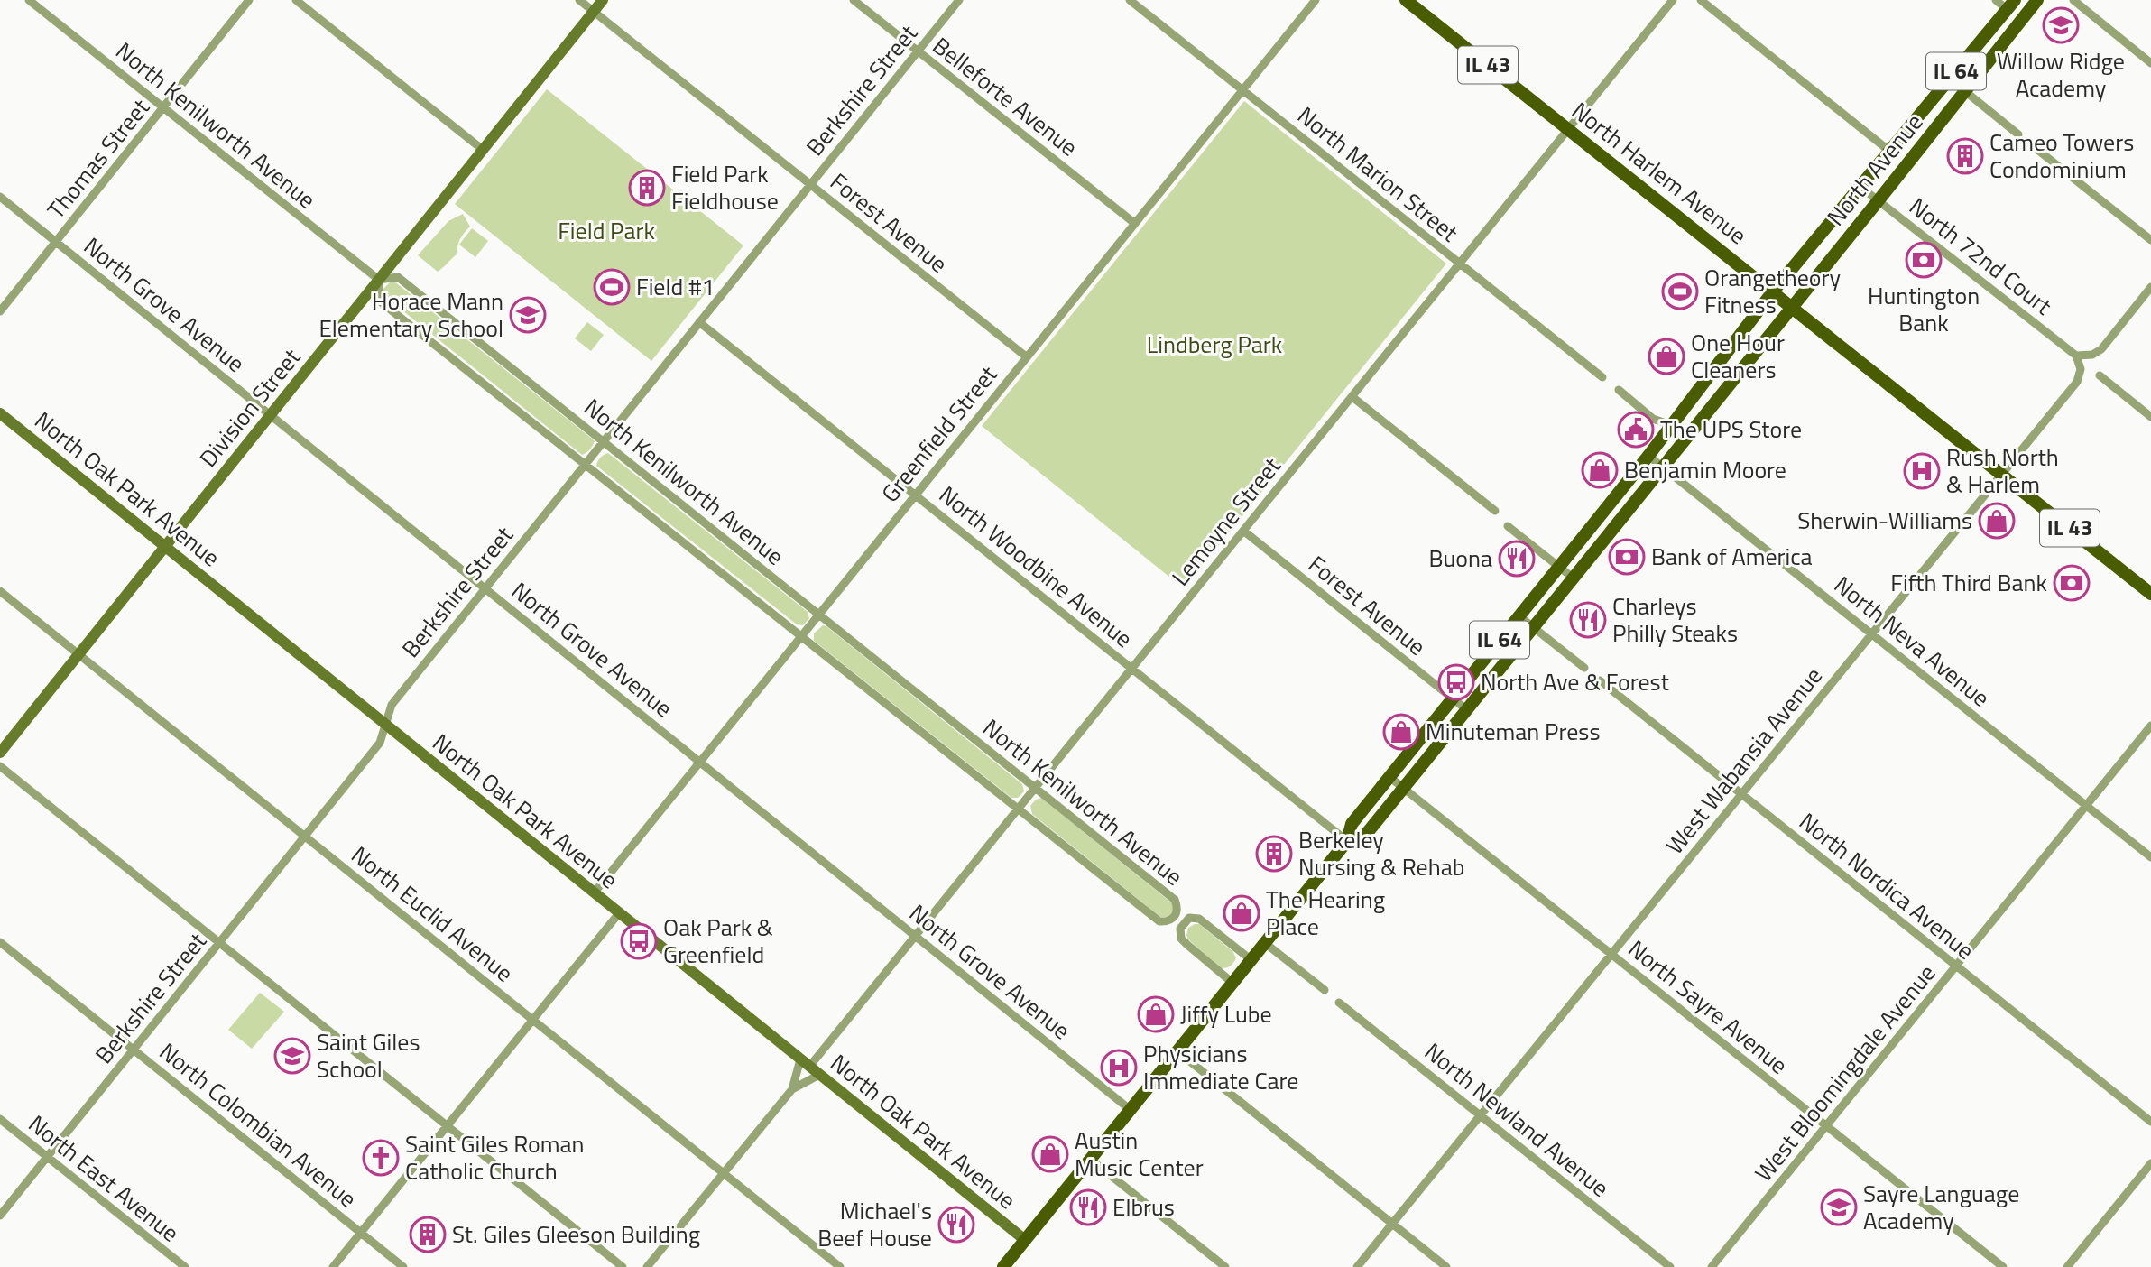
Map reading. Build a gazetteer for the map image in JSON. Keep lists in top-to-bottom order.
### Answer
{
  "streets": {
    "main road": [
      "IL 43",
      "IL 64",
      "North Avenue",
      "North Harlem Avenue"
    ],
    "street": [
      "Berkshire Street",
      "Belleforte Avenue",
      "North Kenilworth Avenue",
      "Thomas Street",
      "North Marion Street",
      "Forest Avenue",
      "North 72nd Court",
      "North Grove Avenue",
      "Division Street",
      "Greenfield Street",
      "North Oak Park Avenue",
      "Lemoyne Street",
      "North Woodbine Avenue",
      "North Neva Avenue",
      "West Wabansia Avenue",
      "North Nordica Avenue",
      "North Euclid Avenue",
      "North Sayre Avenue",
      "West Bloomingdale Avenue",
      "North Newland Avenue",
      "North Colombian Avenue",
      "North East Avenue"
    ]
  },
  "crossings": [
    ["IL 64", "North Kenilworth Avenue"],
    ["IL 64", "North Avenue"],
    ["IL 64", "North Harlem Avenue"],
    ["IL 64", "Forest Avenue"],
    ["IL 64", "North Grove Avenue"],
    ["IL 64", "North Oak Park Avenue"],
    ["IL 64", "North Woodbine Avenue"],
    ["IL 64", "North Neva Avenue"],
    ["IL 64", "North Sayre Avenue"],
    ["Berkshire Street", "Belleforte Avenue"],
    ["Berkshire Street", "North Kenilworth Avenue"],
    ["Berkshire Street", "Forest Avenue"],
    ["Berkshire Street", "North Grove Avenue"],
    ["Berkshire Street", "North Oak Park Avenue"],
    ["Berkshire Street", "North Woodbine Avenue"],
    ["Berkshire Street", "North Euclid Avenue"],
    ["Berkshire Street", "North Colombian Avenue"],
    ["Berkshire Street", "North East Avenue"],
    ["Belleforte Avenue", "Greenfield Street"],
    ["North Kenilworth Avenue", "Thomas Street"],
    ["North Kenilworth Avenue", "Division Street"],
    ["North Kenilworth Avenue", "Greenfield Street"],
    ["North Kenilworth Avenue", "Lemoyne Street"],
    ["Thomas Street", "North Grove Avenue"],
    ["North Avenue", "North Harlem Avenue"],
    ["North Avenue", "North 72nd Court"],
    ["North Harlem Avenue", "Lemoyne Street"],
    ["North Harlem Avenue", "West Wabansia Avenue"],
    ["North Marion Street", "Greenfield Street"],
    ["North Marion Street", "Lemoyne Street"],
    ["Forest Avenue", "Division Street"],
    ["Forest Avenue", "Greenfield Street"],
    ["Forest Avenue", "Lemoyne Street"],
    ["North 72nd Court", "West Wabansia Avenue"],
    ["North Grove Avenue", "Division Street"],
    ["North Grove Avenue", "Greenfield Street"],
    ["North Grove Avenue", "Lemoyne Street"],
    ["Division Street", "North Oak Park Avenue"],
    ["Division Street", "North Euclid Avenue"],
    ["Greenfield Street", "North Oak Park Avenue"],
    ["Greenfield Street", "North Woodbine Avenue"],
    ["North Oak Park Avenue", "Lemoyne Street"],
    ["Lemoyne Street", "North Woodbine Avenue"],
    ["North Neva Avenue", "West Wabansia Avenue"],
    ["North Neva Avenue", "West Bloomingdale Avenue"],
    ["West Wabansia Avenue", "North Nordica Avenue"],
    ["West Wabansia Avenue", "North Sayre Avenue"],
    ["West Wabansia Avenue", "North Newland Avenue"],
    ["North Nordica Avenue", "West Bloomingdale Avenue"],
    ["North Sayre Avenue", "West Bloomingdale Avenue"]
  ],
  "parks": ["Field Park", "Lindberg Park"],
  "places": {
    "school or university": [
      "Willow Ridge Academy",
      "Horace Mann Elementary School",
      "Saint Giles School",
      "Sayre Language Academy"
    ],
    "building": [
      "Cameo Towers Condominium",
      "Field Park Fieldhouse",
      "Berkeley Nursing & Rehab",
      "St. Giles Gleeson Building"
    ],
    "bank": ["Huntington Bank", "Bank of America", "Fifth Third Bank"],
    "sports": ["Field #1", "Orangetheory Fitness"],
    "shop": [
      "One Hour Cleaners",
      "Benjamin Moore",
      "Sherwin-Williams",
      "Minuteman Press",
      "The Hearing Place",
      "Jiffy Lube",
      "Austin Music Center"
    ],
    "public building": ["The UPS Store"],
    "hospital": ["Rush North & Harlem", "Physicians Immediate Care"],
    "restaurant": [
      "Buona",
      "Charleys Philly Steaks",
      "Elbrus",
      "Michael's Beef House"
    ],
    "bus stop": ["North Ave & Forest", "Oak Park & Greenfield"],
    "church": ["Saint Giles Roman Catholic Church"]
  }
}
